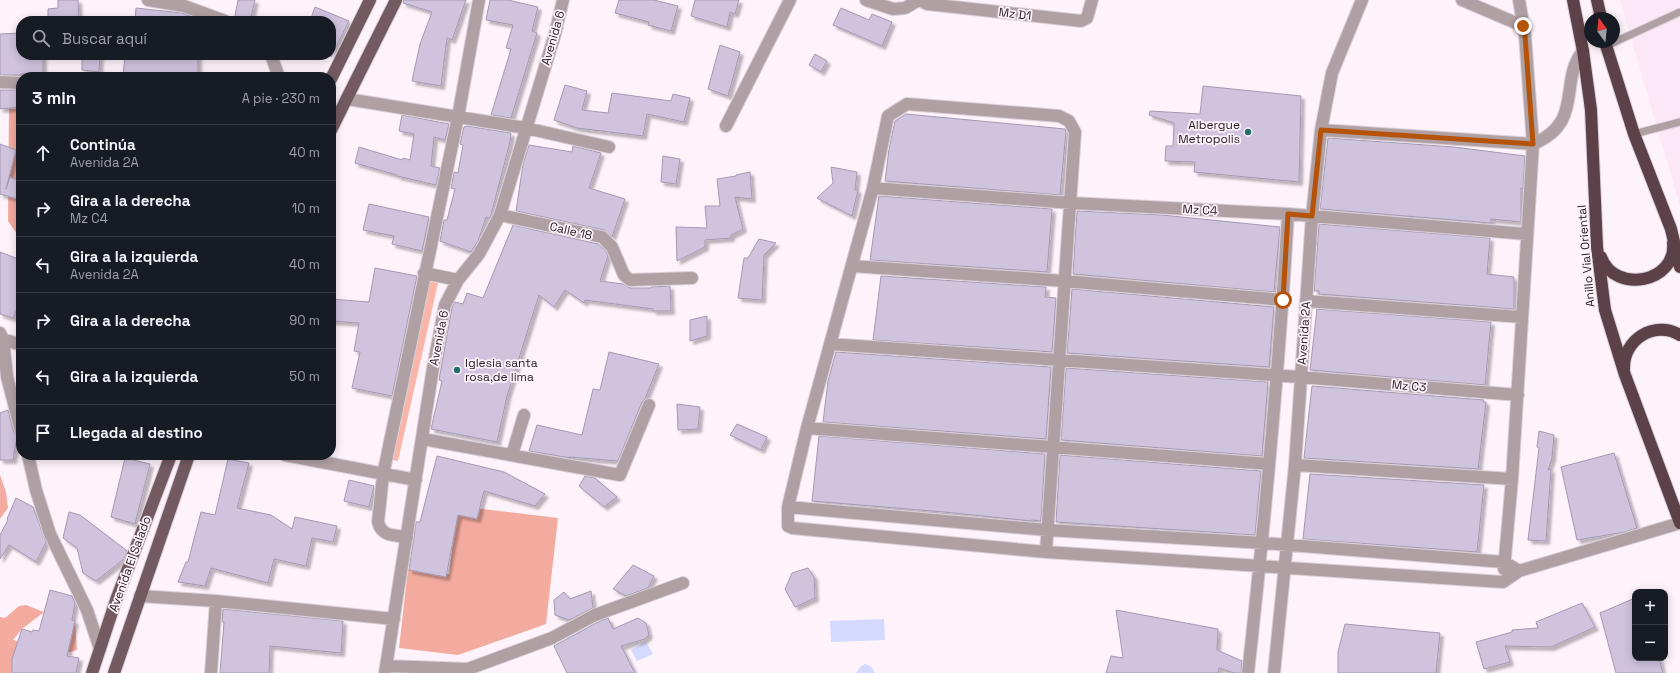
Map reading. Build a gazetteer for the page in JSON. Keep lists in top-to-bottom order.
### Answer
{
  "streets": {
    "highway": ["Anillo Vial Oriental"],
    "main road": ["Avenida El Salado"],
    "street": [
      "Mz D1",
      "Avenida 6",
      "Mz C4",
      "Calle 18",
      "Avenida 2A",
      "Mz C3"
    ]
  },
  "crossings": [
    ["Avenida 6", "Calle 18"],
    ["Mz C4", "Avenida 2A"],
    ["Avenida 2A", "Mz C3"]
  ],
  "places": ["Albergue Metropolis", "Iglesia santa rosa,de lima"],
  "north": "top",
  "page": {
    "search": "Buscar aquí",
    "heading": ["3 min", "A pie · 230 m"],
    "list": [
      ["Continúa", "Avenida 2A", "40 m"],
      ["Gira a la derecha", "Mz C4", "10 m"],
      ["Gira a la izquierda", "Avenida 2A", "40 m"],
      ["Gira a la derecha", "90 m"],
      ["Gira a la izquierda", "50 m"],
      "Llegada al destino"
    ],
    "map_buttons": ["+", "−"]
  }
}
